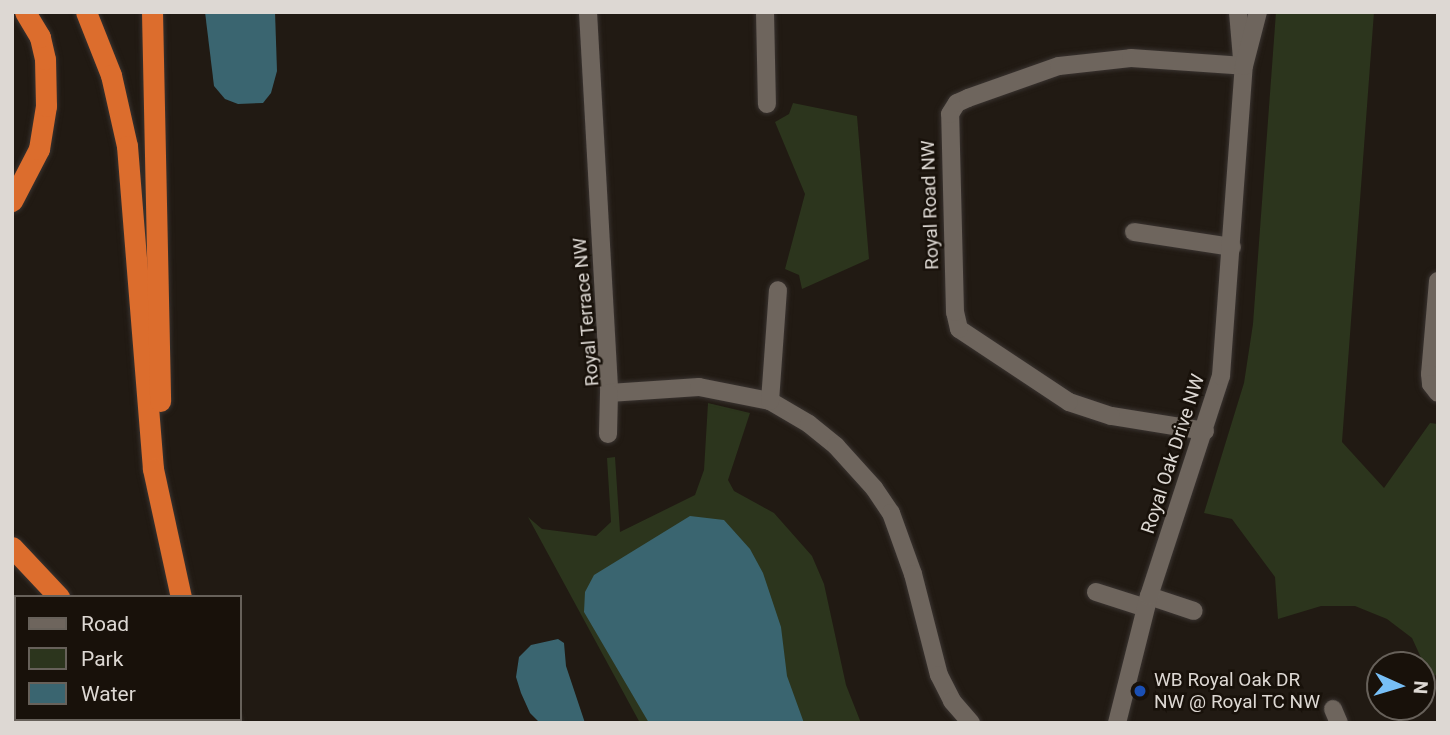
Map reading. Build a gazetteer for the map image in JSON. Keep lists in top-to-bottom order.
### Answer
{
  "streets": {
    "street": ["Royal Road NW", "Royal Terrace NW", "Royal Oak Drive NW"]
  },
  "crossings": [
    ["Royal Road NW", "Royal Oak Drive NW"]
  ],
  "places": ["WB Royal Oak DR NW @ Royal TC NW"],
  "legend": ["Road", "Park", "Water"],
  "north": "right"
}
